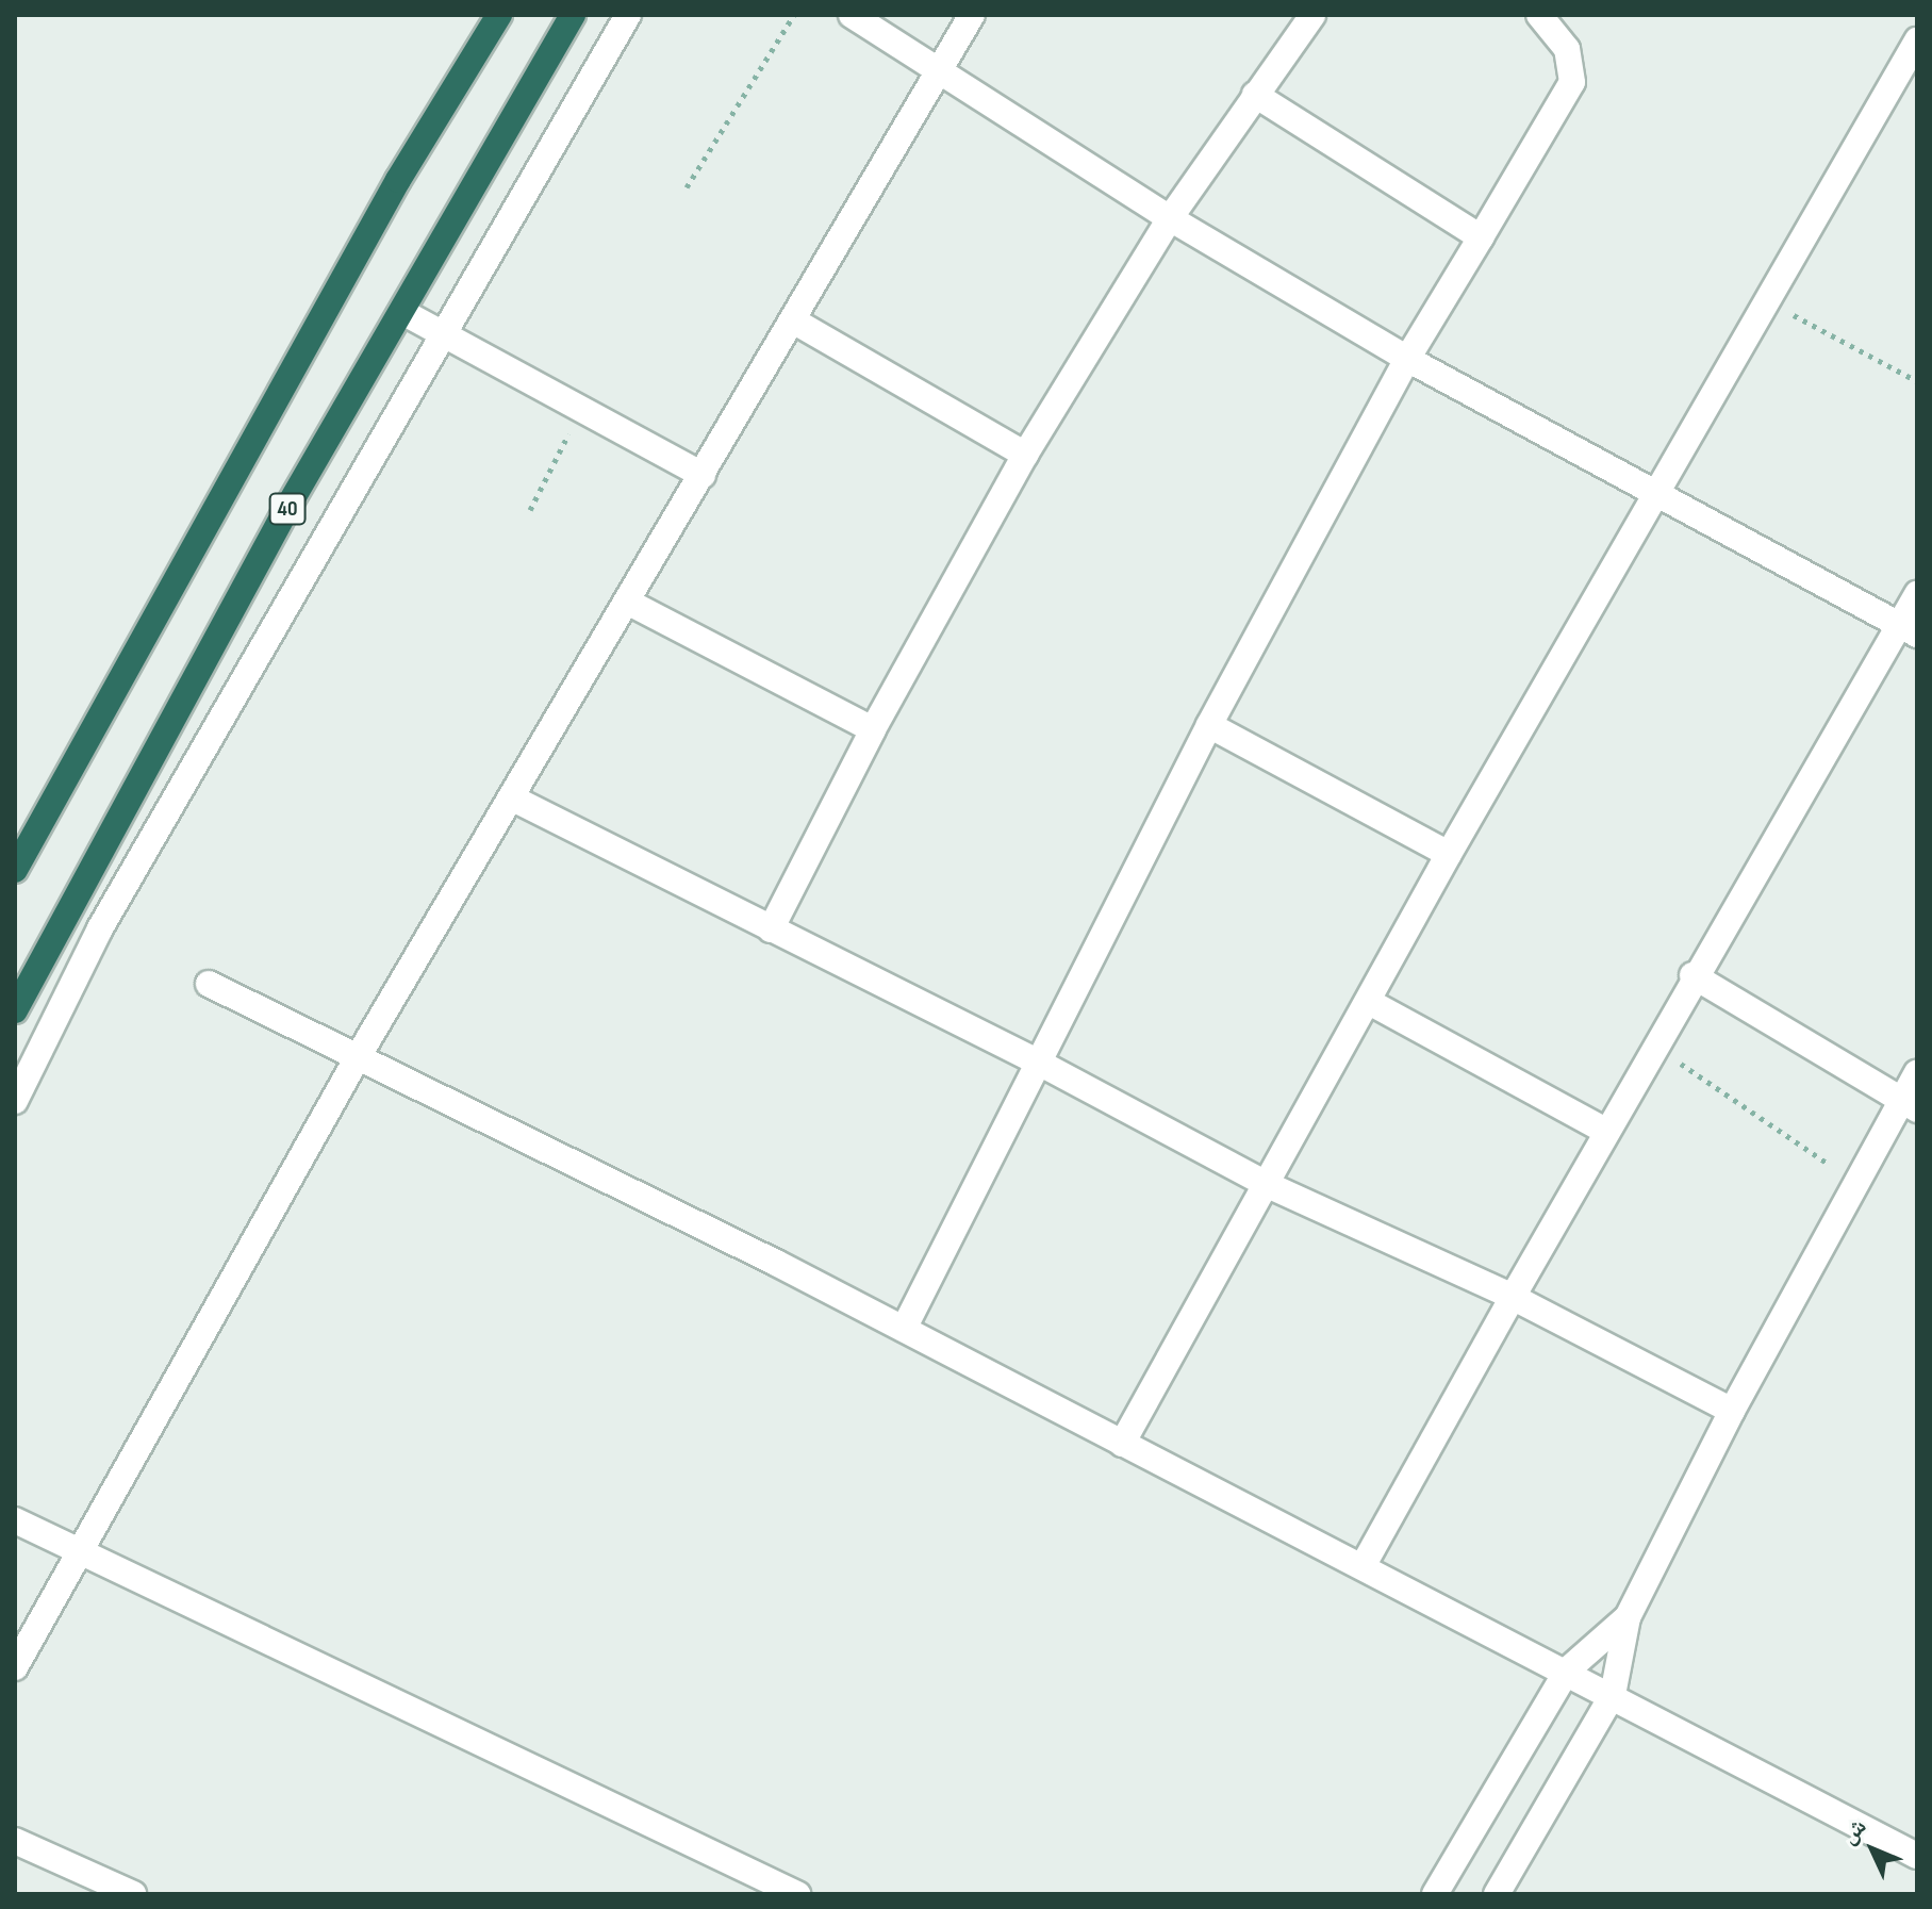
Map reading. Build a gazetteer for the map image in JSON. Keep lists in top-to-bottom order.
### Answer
{
  "streets": {
    "highway": ["40"]
  },
  "north": "top left"
}
